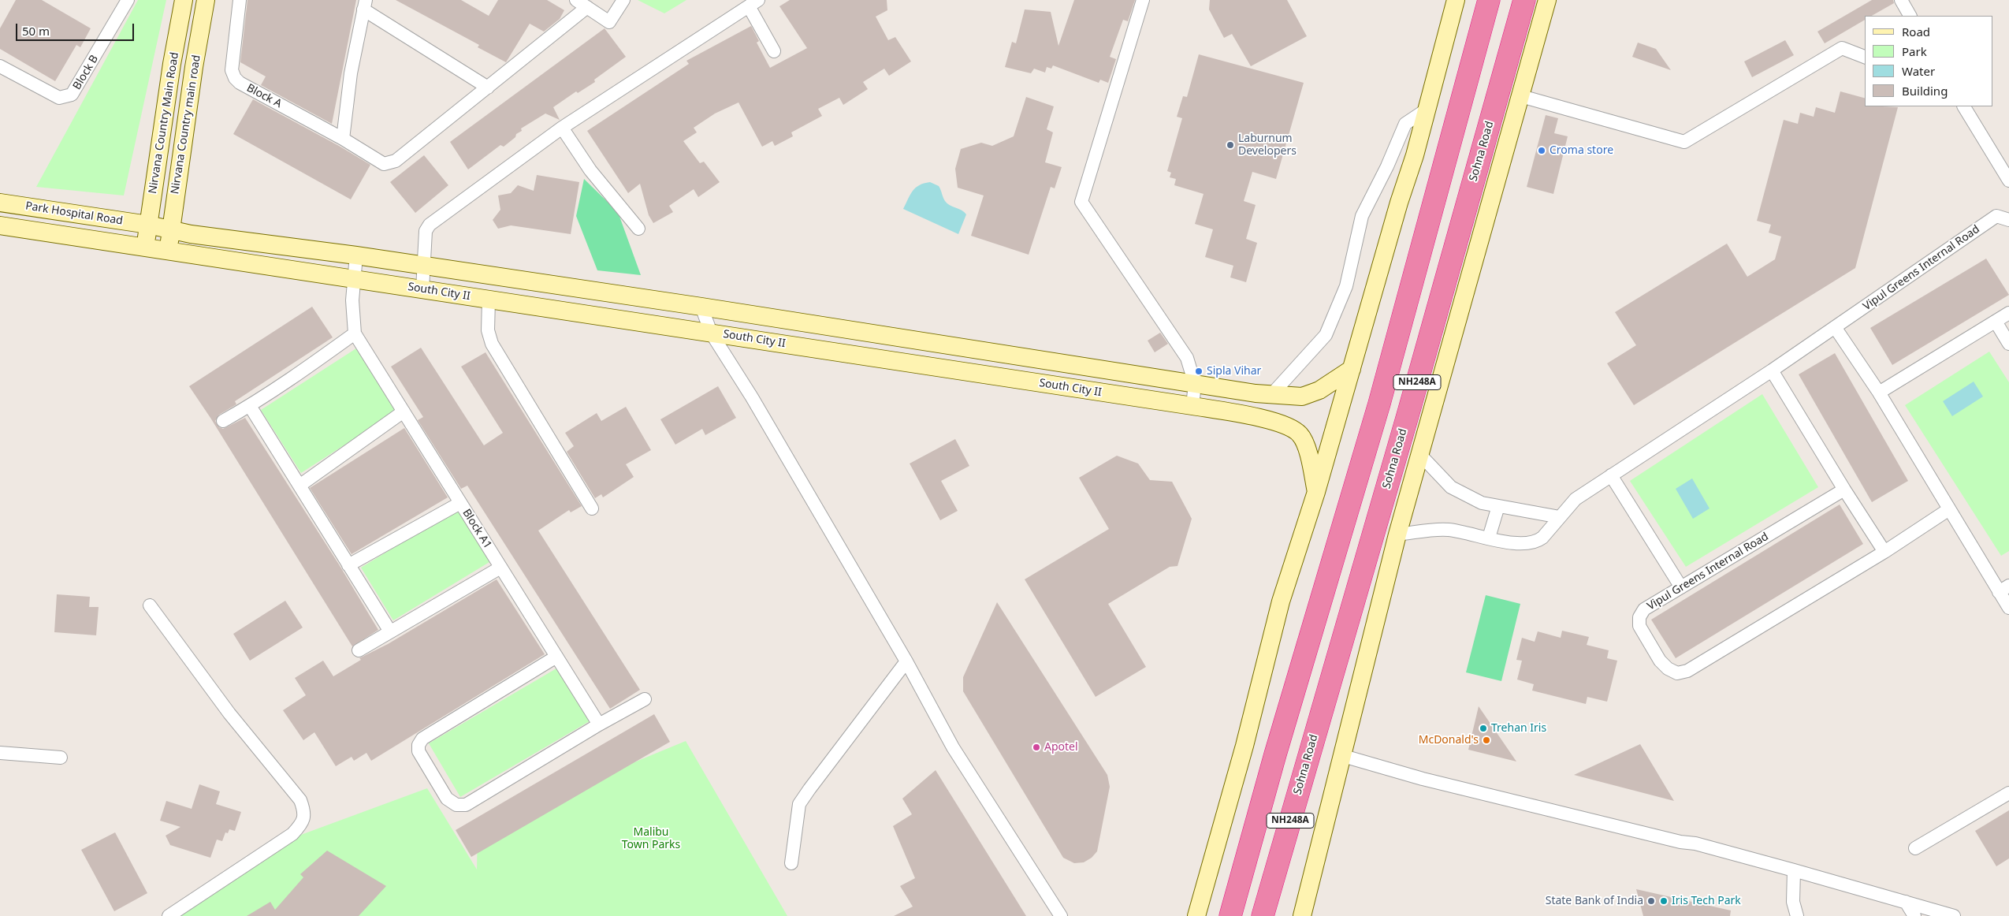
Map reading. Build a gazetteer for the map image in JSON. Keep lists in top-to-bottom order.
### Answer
{
  "streets": {
    "highway": ["Sohna Road", "NH248A"],
    "main road": [
      "Nirvana Country Main Road",
      "Nirvana Country main road",
      "Park Hospital Road",
      "South City II"
    ],
    "street": [
      "Block B",
      "Block A",
      "Vipul Greens Internal Road",
      "Block A1"
    ]
  },
  "crossings": [
    ["Nirvana Country Main Road", "Park Hospital Road"],
    ["Nirvana Country Main Road", "South City II"],
    ["Nirvana Country main road", "South City II"],
    ["Park Hospital Road", "South City II"]
  ],
  "parks": ["Malibu Town Parks"],
  "places": [
    "Laburnum Developers",
    "Croma store",
    "Sipla Vihar",
    "Trehan Iris",
    "McDonald's",
    "Apotel",
    "State Bank of India",
    "Iris Tech Park"
  ],
  "legend": [
    "Road",
    "Park",
    "Water",
    "Building"
  ],
  "scale_bar": "50 m"
}
